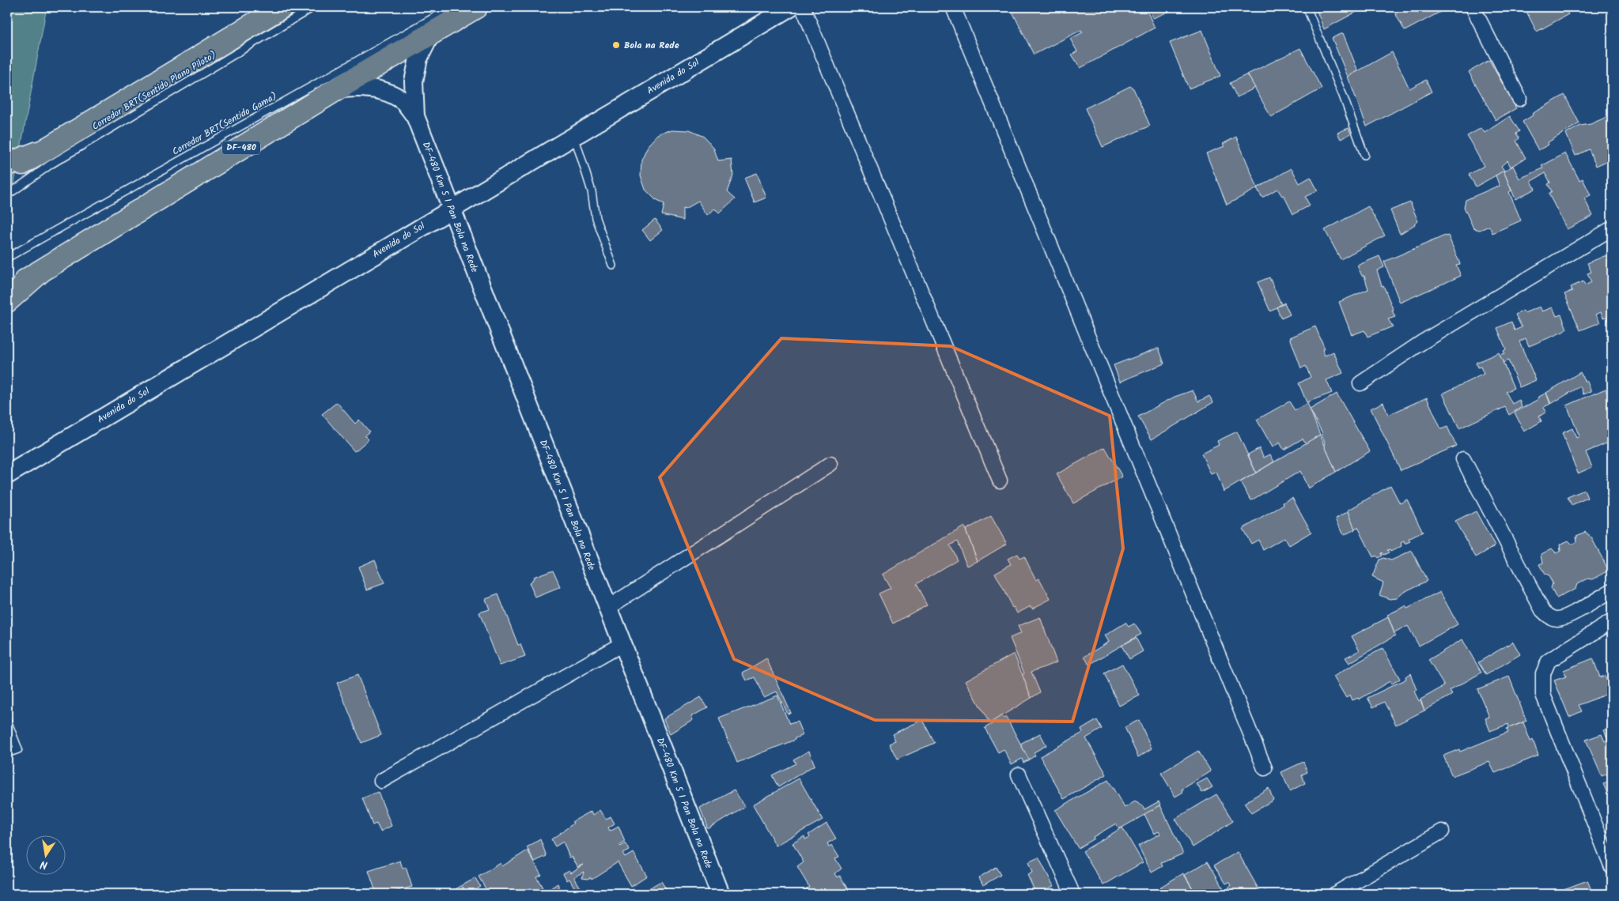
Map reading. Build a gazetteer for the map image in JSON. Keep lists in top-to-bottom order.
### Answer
{
  "streets": {
    "main road": ["DF-480"],
    "street": ["Avenida do Sol", "DF-480 Km 5 1 Pan Bola na Rede"],
    "lane": ["Corredor BRT(Sentido Plano Piloto)", "Corredor BRT(Sentido Gama)"]
  },
  "crossings": [
    ["Avenida do Sol", "DF-480 Km 5 1 Pan Bola na Rede"]
  ],
  "places": ["Bola na Rede"],
  "north": "bottom"
}
